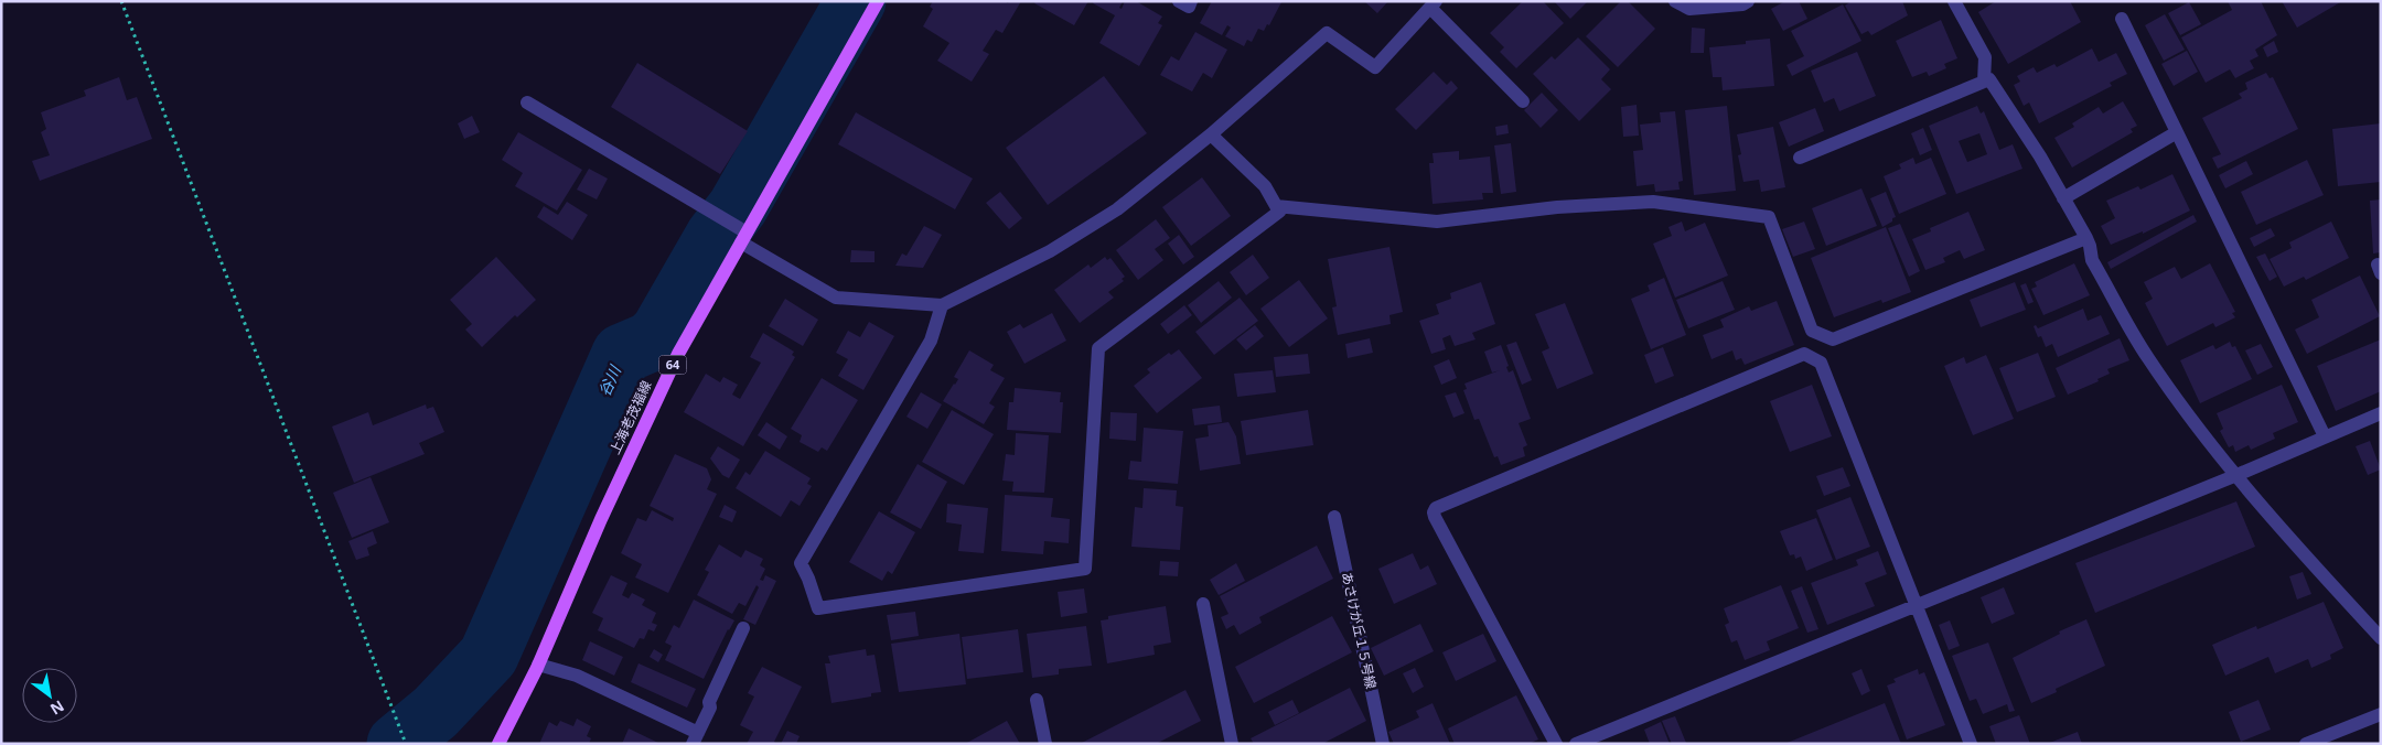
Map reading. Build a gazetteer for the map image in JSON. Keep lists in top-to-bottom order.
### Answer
{
  "streets": {
    "main road": ["64", "上海老茂福線"],
    "street": ["あさけが丘１５号線"]
  },
  "water": ["谷川"],
  "north": "bottom right"
}
